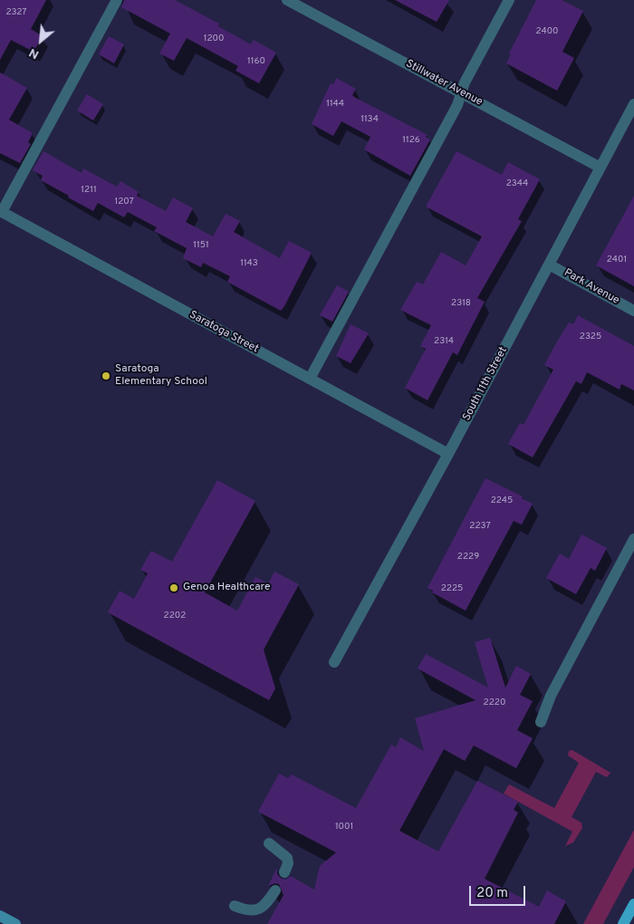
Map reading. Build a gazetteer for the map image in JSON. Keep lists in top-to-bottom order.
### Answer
{
  "streets": {
    "street": [
      "Stillwater Avenue",
      "Park Avenue",
      "Saratoga Street",
      "South 11th Street"
    ]
  },
  "crossings": [
    ["Stillwater Avenue", "South 11th Street"],
    ["Park Avenue", "South 11th Street"],
    ["Saratoga Street", "South 11th Street"]
  ],
  "places": ["Saratoga Elementary School", "Genoa Healthcare"],
  "house_numbers": [
    "2327",
    "2400",
    "1200",
    "1160",
    "1144",
    "1134",
    "1126",
    "2344",
    "1211",
    "1207",
    "1151",
    "2401",
    "1143",
    "2318",
    "2325",
    "2314",
    "2245",
    "2237",
    "2229",
    "2225",
    "2202",
    "2220",
    "1001"
  ],
  "scale_bar": "20 m",
  "north": "bottom left"
}
